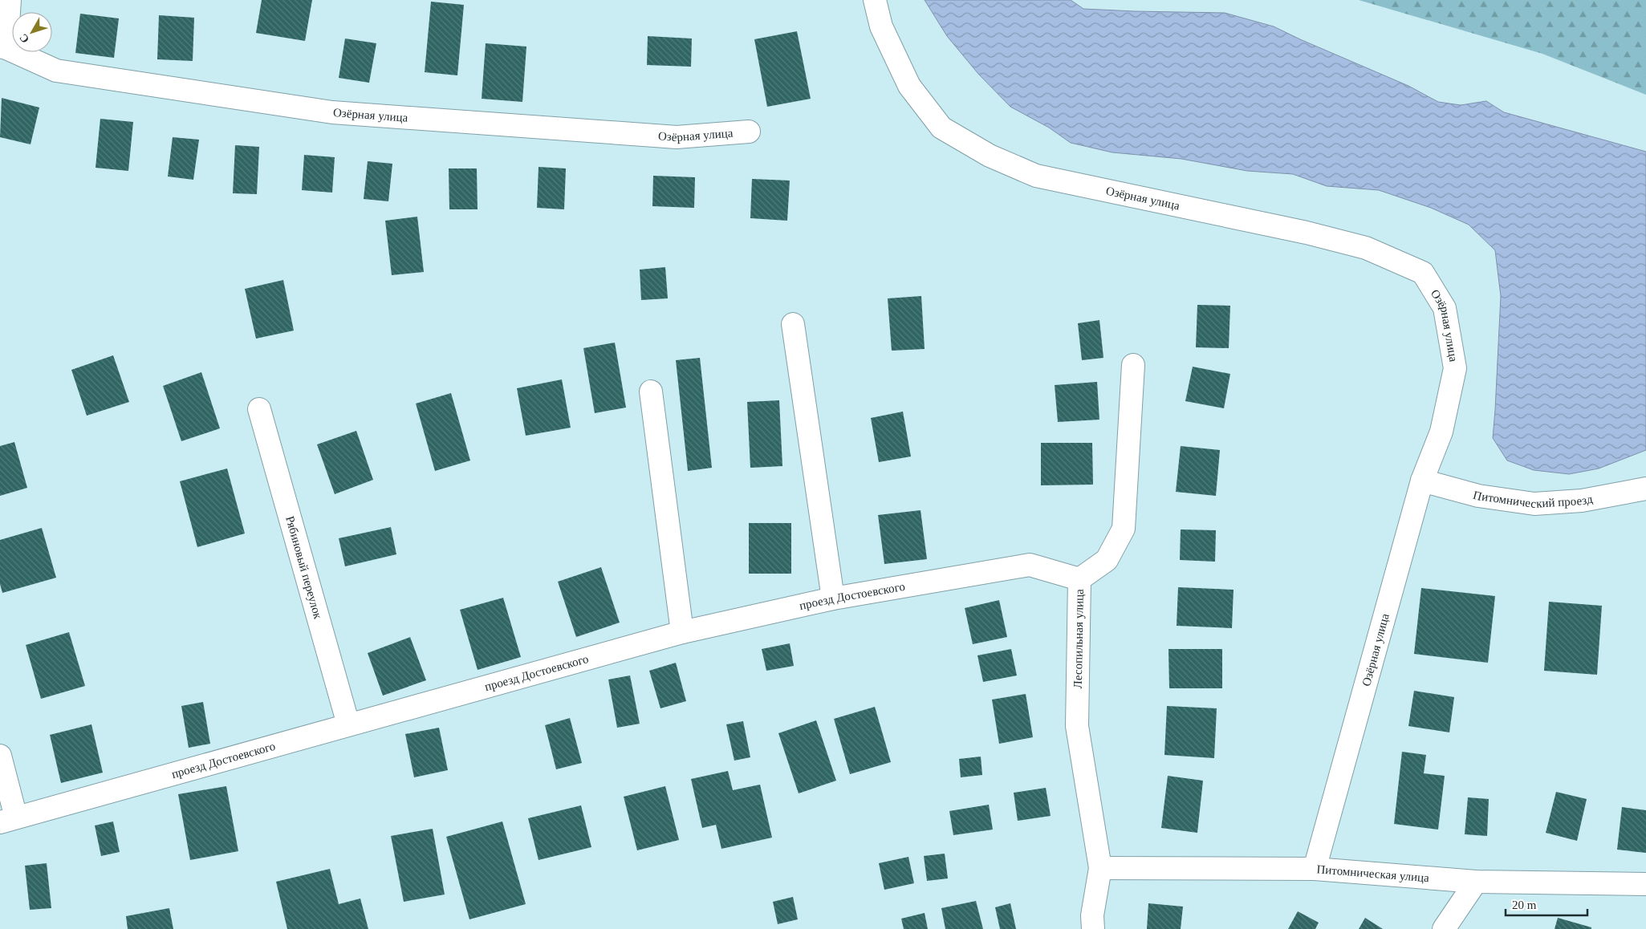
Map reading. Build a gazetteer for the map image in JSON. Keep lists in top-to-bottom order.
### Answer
{
  "streets": {
    "street": [
      "Озёрная улица",
      "Питомнический проезд",
      "Рябиновый переулок",
      "проезд Достоевского",
      "Лесопильная улица",
      "Питомническая улица"
    ]
  },
  "crossings": [
    ["Озёрная улица", "Питомнический проезд"],
    ["Озёрная улица", "Питомническая улица"],
    ["Рябиновый переулок", "проезд Достоевского"],
    ["проезд Достоевского", "Лесопильная улица"],
    ["Лесопильная улица", "Питомническая улица"]
  ],
  "scale_bar": "20 m",
  "north": "bottom left"
}
